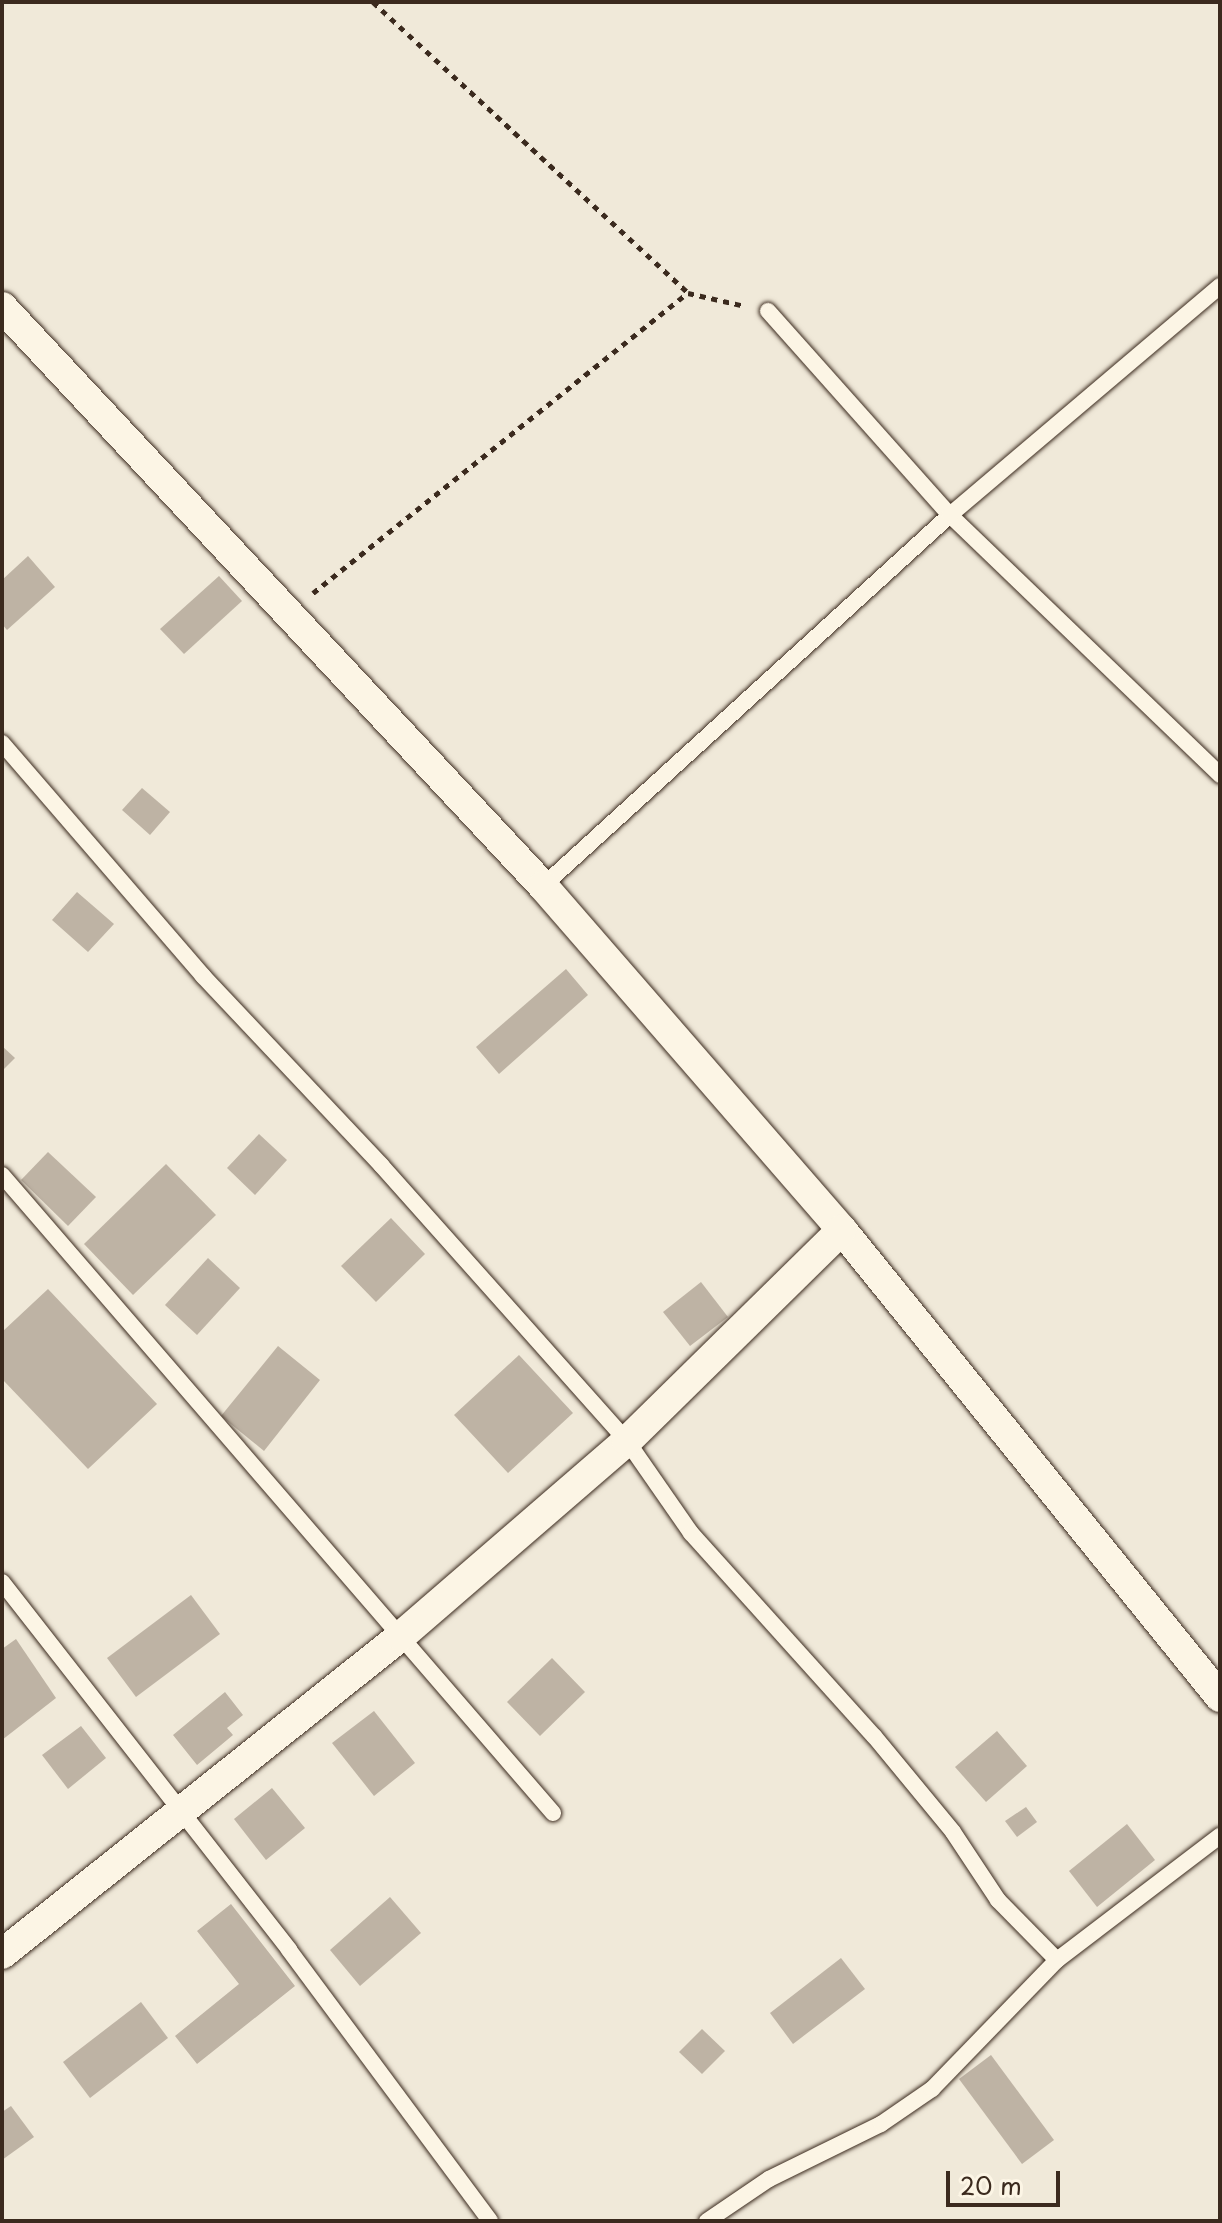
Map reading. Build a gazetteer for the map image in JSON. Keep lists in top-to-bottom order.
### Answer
{
  "scale_bar": "20 m"
}
